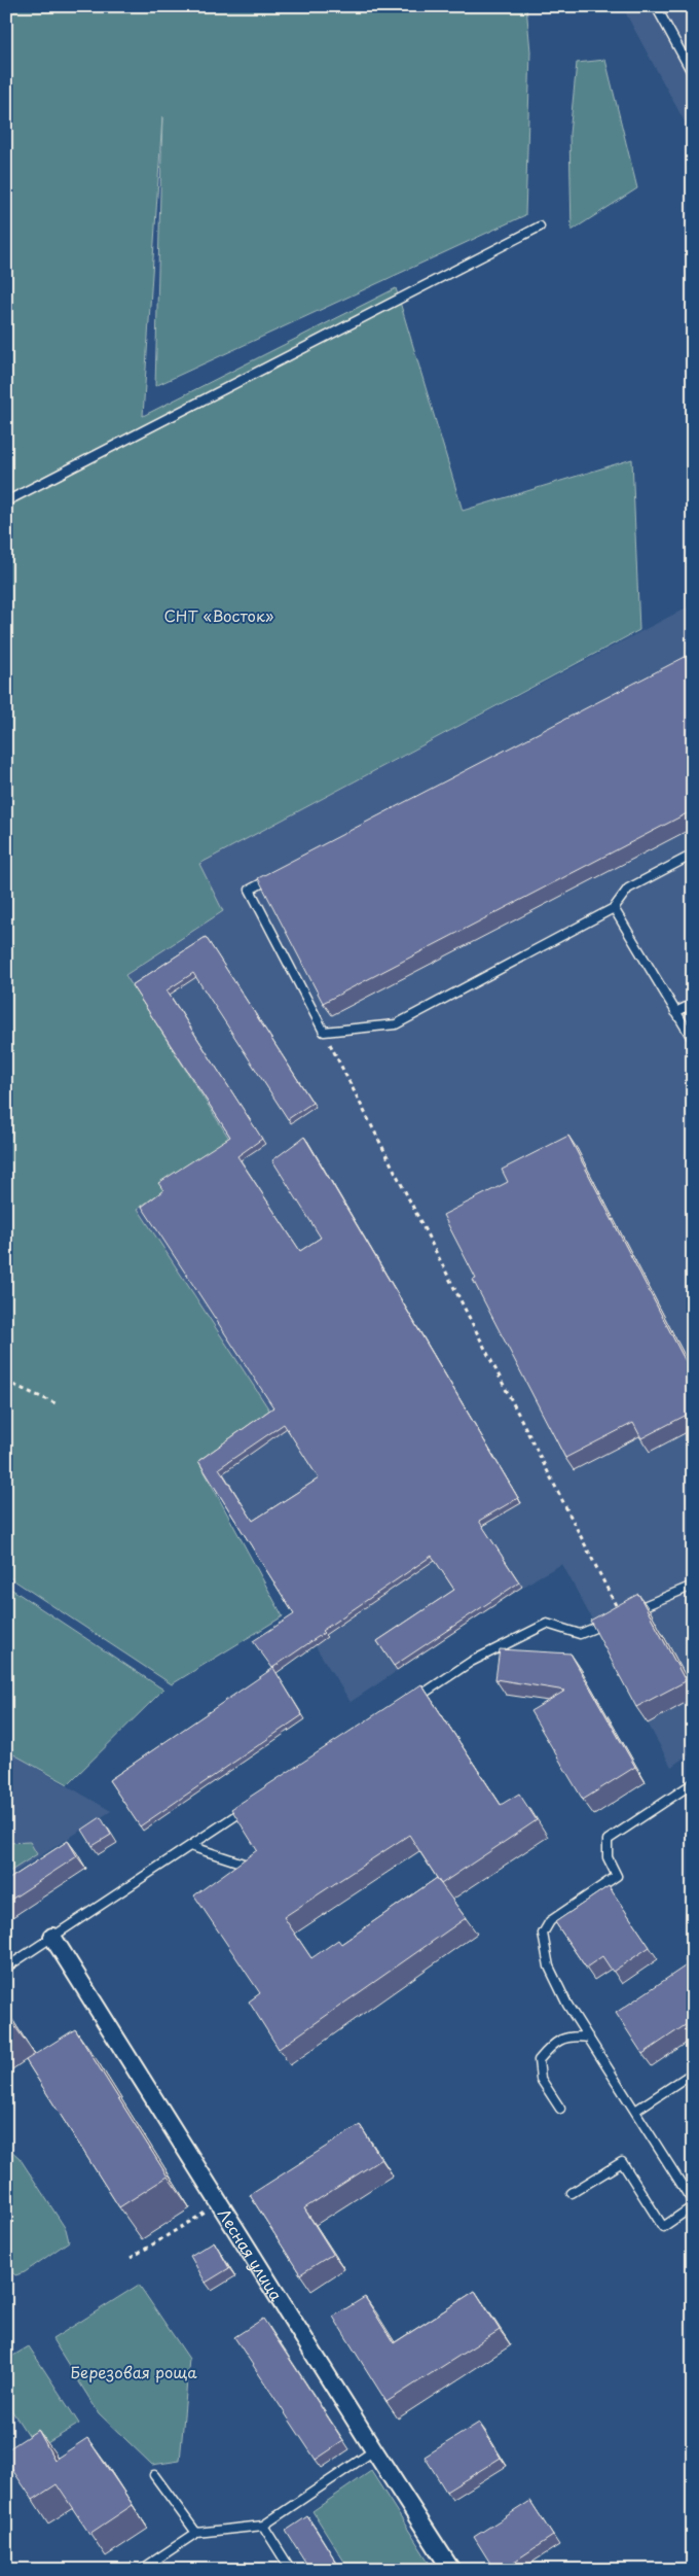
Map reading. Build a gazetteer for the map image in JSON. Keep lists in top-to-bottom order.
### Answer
{
  "streets": {
    "street": ["Лесная улица"]
  },
  "parks": ["СНТ «Восток»", "Березовая роща"]
}
